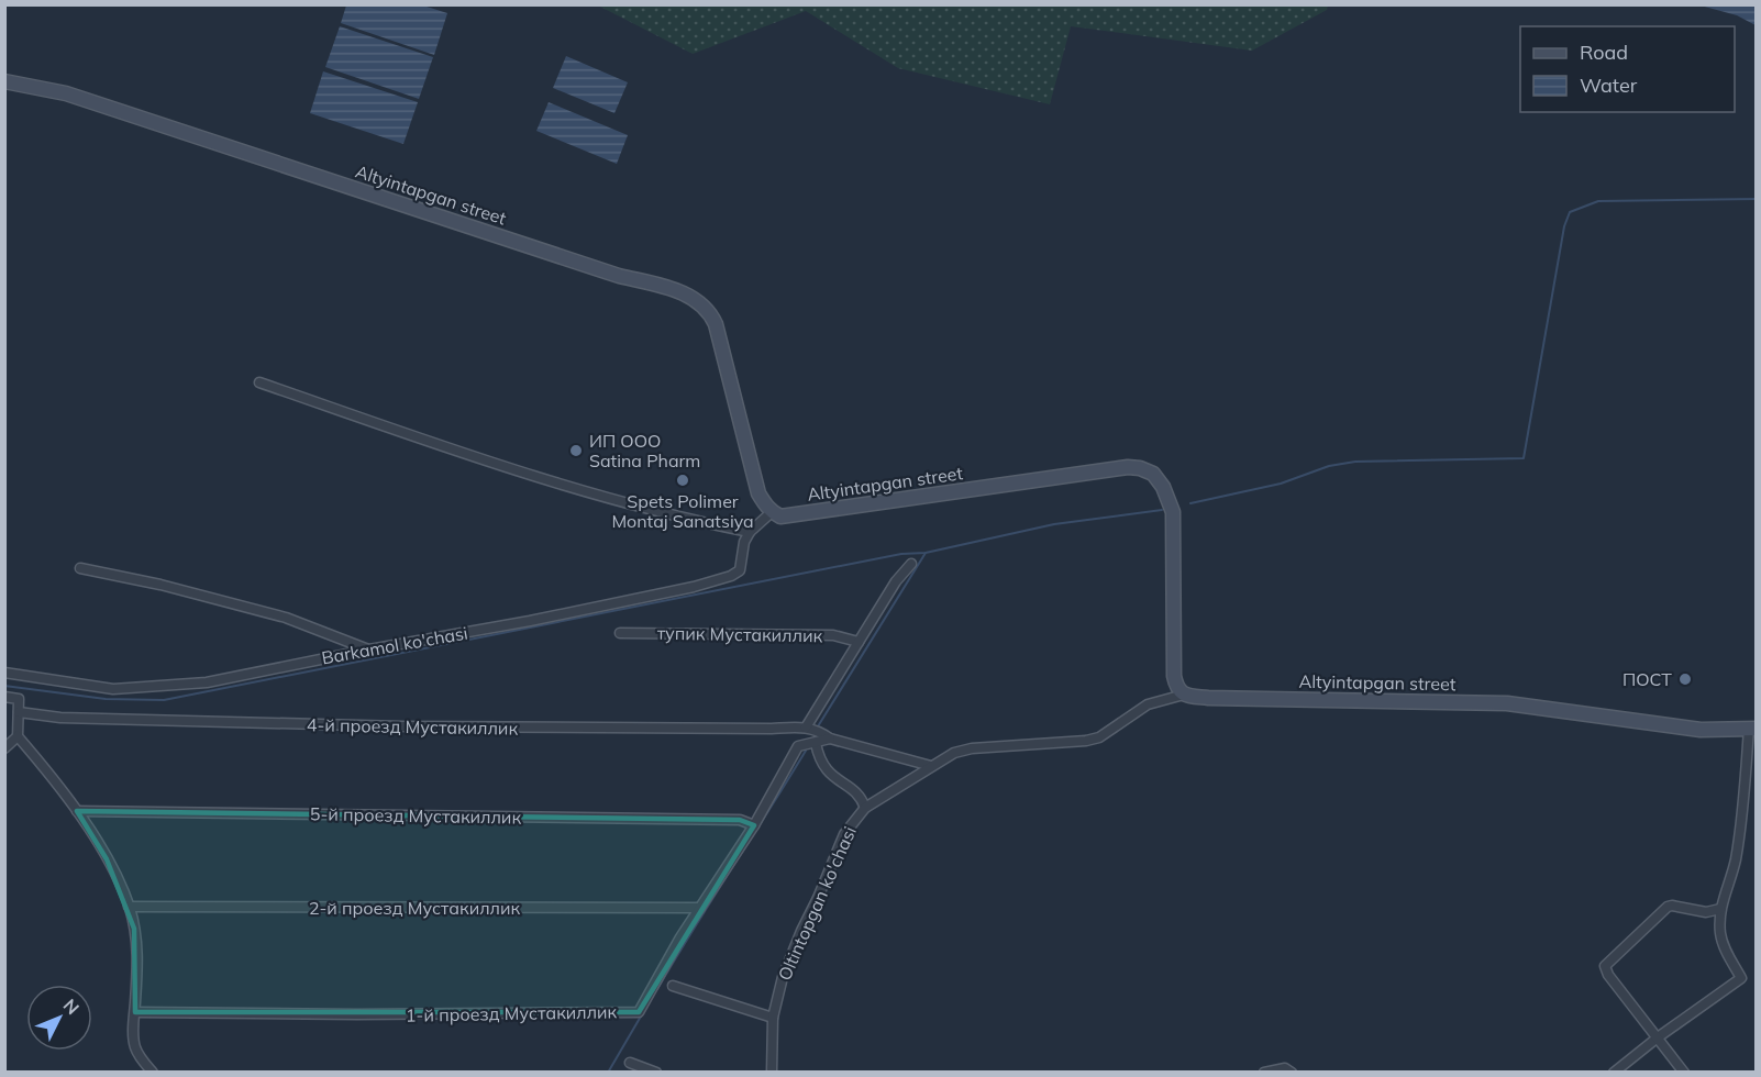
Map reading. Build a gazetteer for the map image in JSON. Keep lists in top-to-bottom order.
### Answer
{
  "streets": {
    "street": [
      "Altyintapgan street",
      "тупик Мустакиллик",
      "Barkamol ko'chasi",
      "4-й проезд Мустакиллик",
      "5-й проезд Мустакиллик",
      "Oltintopgan ko'chasi",
      "2-й проезд Мустакиллик",
      "1-й проезд Мустакиллик"
    ]
  },
  "crossings": [
    ["Altyintapgan street", "Oltintopgan ko'chasi"],
    ["5-й проезд Мустакиллик", "1-й проезд Мустакиллик"],
    ["2-й проезд Мустакиллик", "1-й проезд Мустакиллик"]
  ],
  "places": ["ИП ООО Satina Pharm", "Spets Polimer Montaj Sanatsiya", "ПОСТ"],
  "legend": ["Road", "Water"],
  "north": "top right"
}
